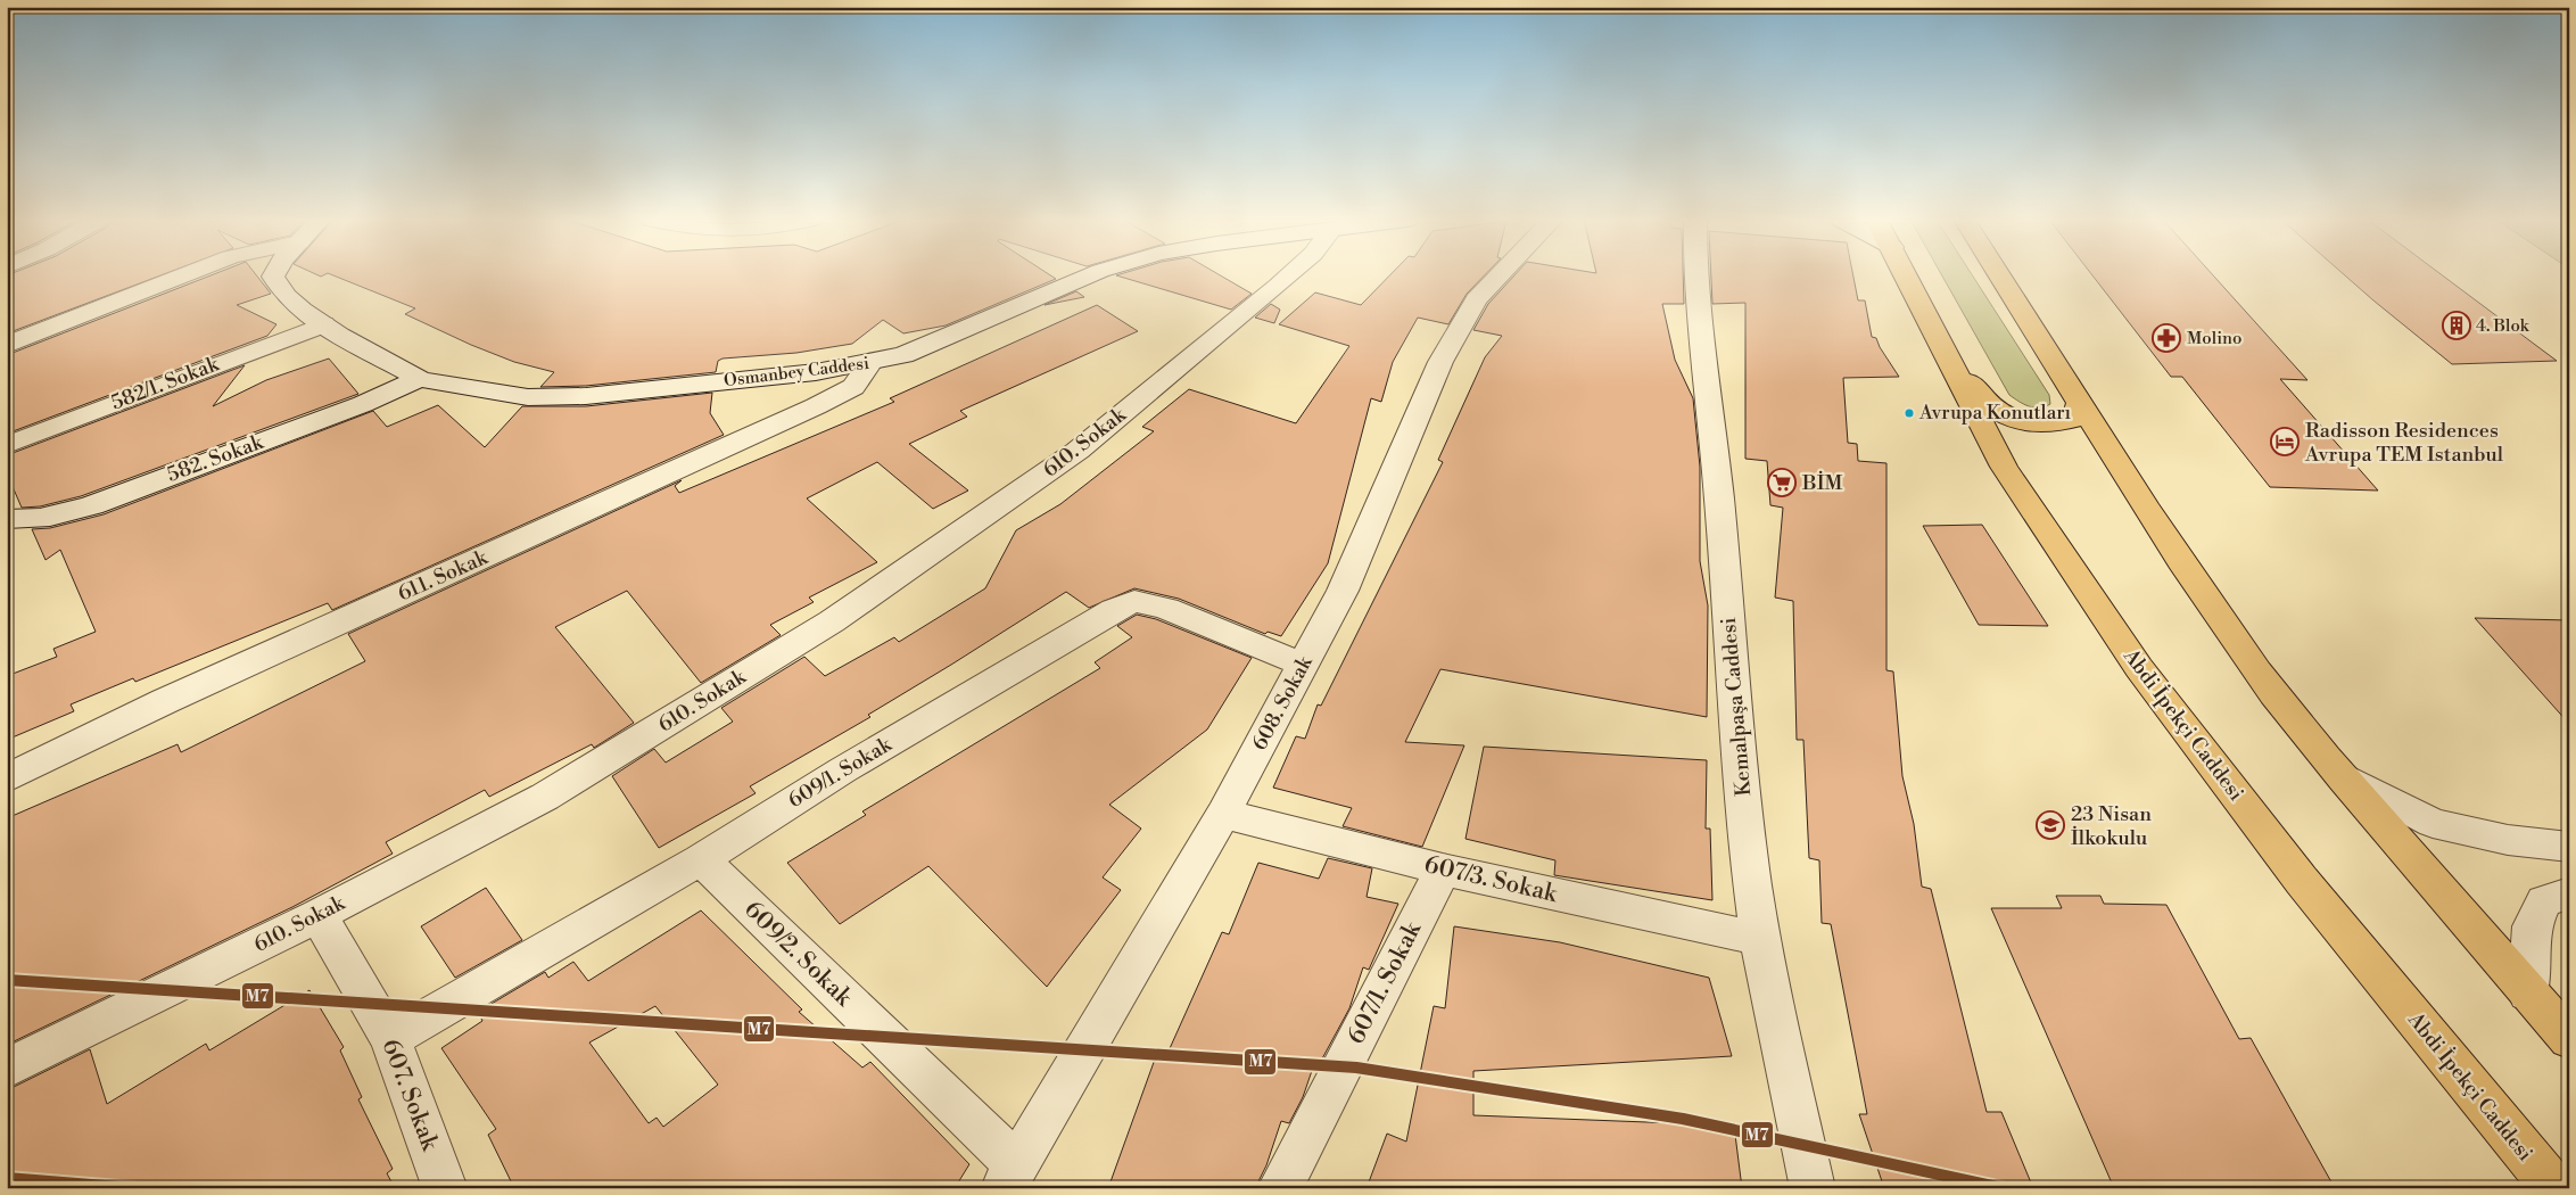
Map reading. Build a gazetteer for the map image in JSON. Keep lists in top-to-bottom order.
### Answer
{
  "streets": {
    "main road": ["Abdi İpekçi Caddesi"],
    "street": [
      "Osmanbey Caddesi",
      "582/1. Sokak",
      "610. Sokak",
      "582. Sokak",
      "611. Sokak",
      "608. Sokak",
      "Kemalpaşa Caddesi",
      "609/1. Sokak",
      "607/3. Sokak",
      "609/2. Sokak",
      "607/1. Sokak",
      "607. Sokak"
    ]
  },
  "crossings": [
    ["Osmanbey Caddesi", "582/1. Sokak"],
    ["Osmanbey Caddesi", "582. Sokak"],
    ["Osmanbey Caddesi", "611. Sokak"],
    ["610. Sokak", "607. Sokak"],
    ["608. Sokak", "609/1. Sokak"],
    ["608. Sokak", "607/3. Sokak"],
    ["608. Sokak", "609/2. Sokak"],
    ["Kemalpaşa Caddesi", "607/3. Sokak"],
    ["609/1. Sokak", "609/2. Sokak"],
    ["609/1. Sokak", "607. Sokak"],
    ["607/3. Sokak", "607/1. Sokak"]
  ],
  "places": {
    "building": ["4. Blok"],
    "pharmacy": ["Molino"],
    "other": ["Avrupa Konutları"],
    "hotel": ["Radisson Residences Avrupa TEM Istanbul"],
    "supermarket": ["BİM"],
    "school or university": ["23 Nisan İlkokulu"]
  },
  "lines": ["transit line M7"]
}
